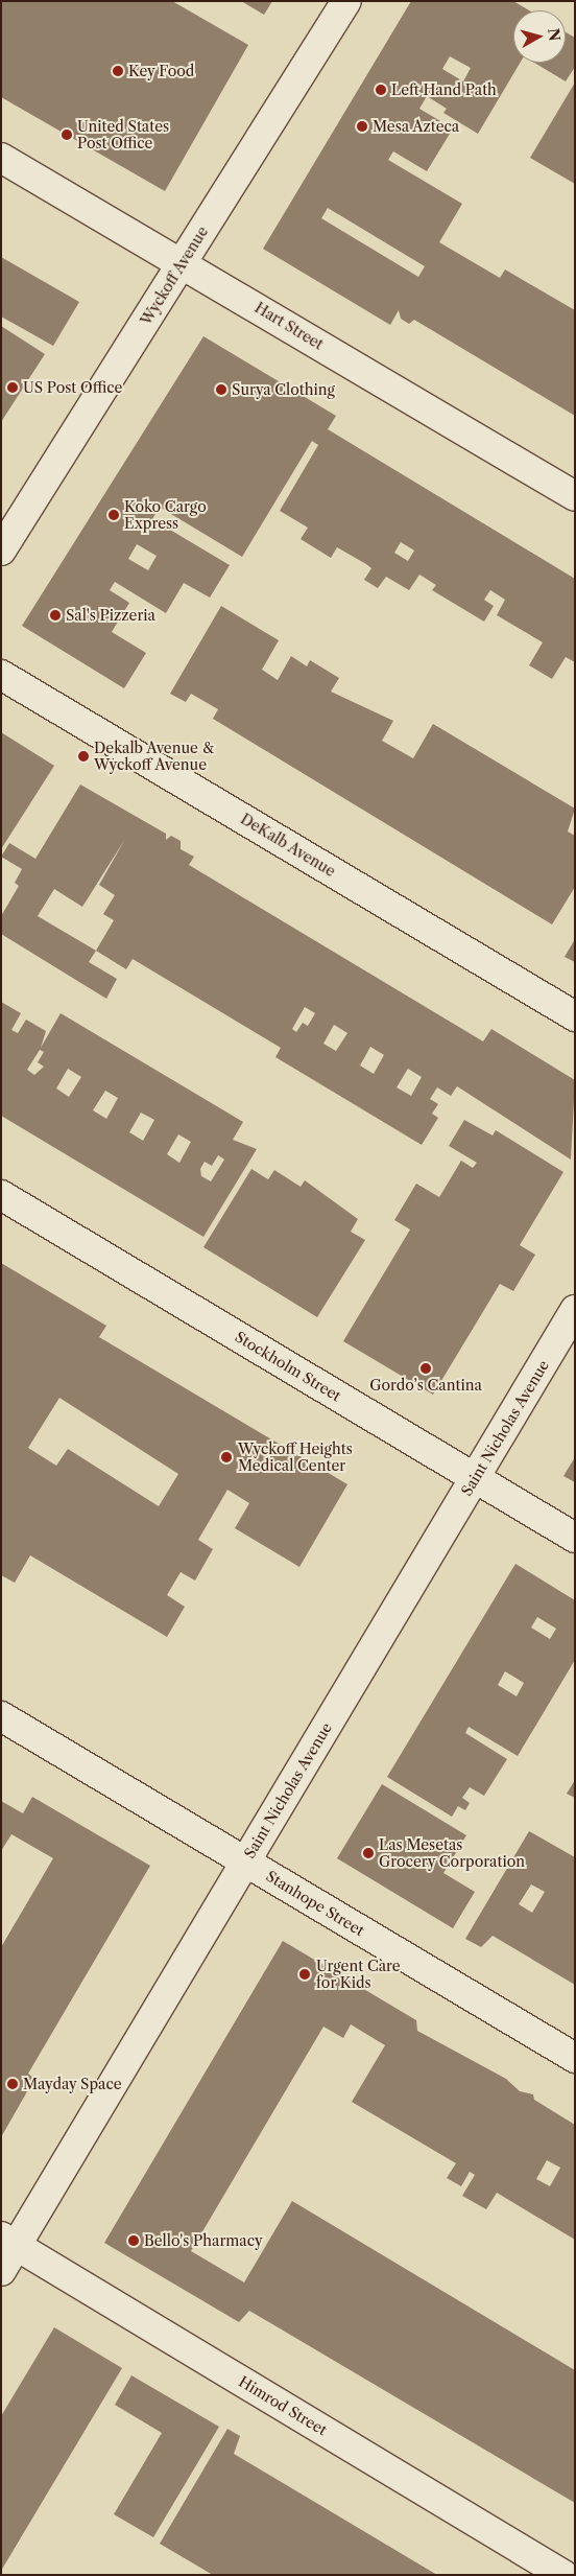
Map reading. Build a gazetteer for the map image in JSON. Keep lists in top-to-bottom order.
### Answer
{
  "streets": {
    "street": [
      "Wyckoff Avenue",
      "Hart Street",
      "DeKalb Avenue",
      "Stockholm Street",
      "Saint Nicholas Avenue",
      "Stanhope Street",
      "Himrod Street"
    ]
  },
  "crossings": [
    ["Wyckoff Avenue", "Hart Street"],
    ["Stockholm Street", "Saint Nicholas Avenue"],
    ["Saint Nicholas Avenue", "Stanhope Street"],
    ["Saint Nicholas Avenue", "Himrod Street"]
  ],
  "places": [
    "Key Food",
    "Left Hand Path",
    "Mesa Azteca",
    "United States Post Office",
    "US Post Office",
    "Surya Clothing",
    "Koko Cargo Express",
    "Sal's Pizzeria",
    "Dekalb Avenue & Wyckoff Avenue",
    "Gordo’s Cantina",
    "Wyckoff Heights Medical Center",
    "Las Mesetas Grocery Corporation",
    "Urgent Care for Kids",
    "Mayday Space",
    "Bello's Pharmacy"
  ],
  "north": "right"
}
